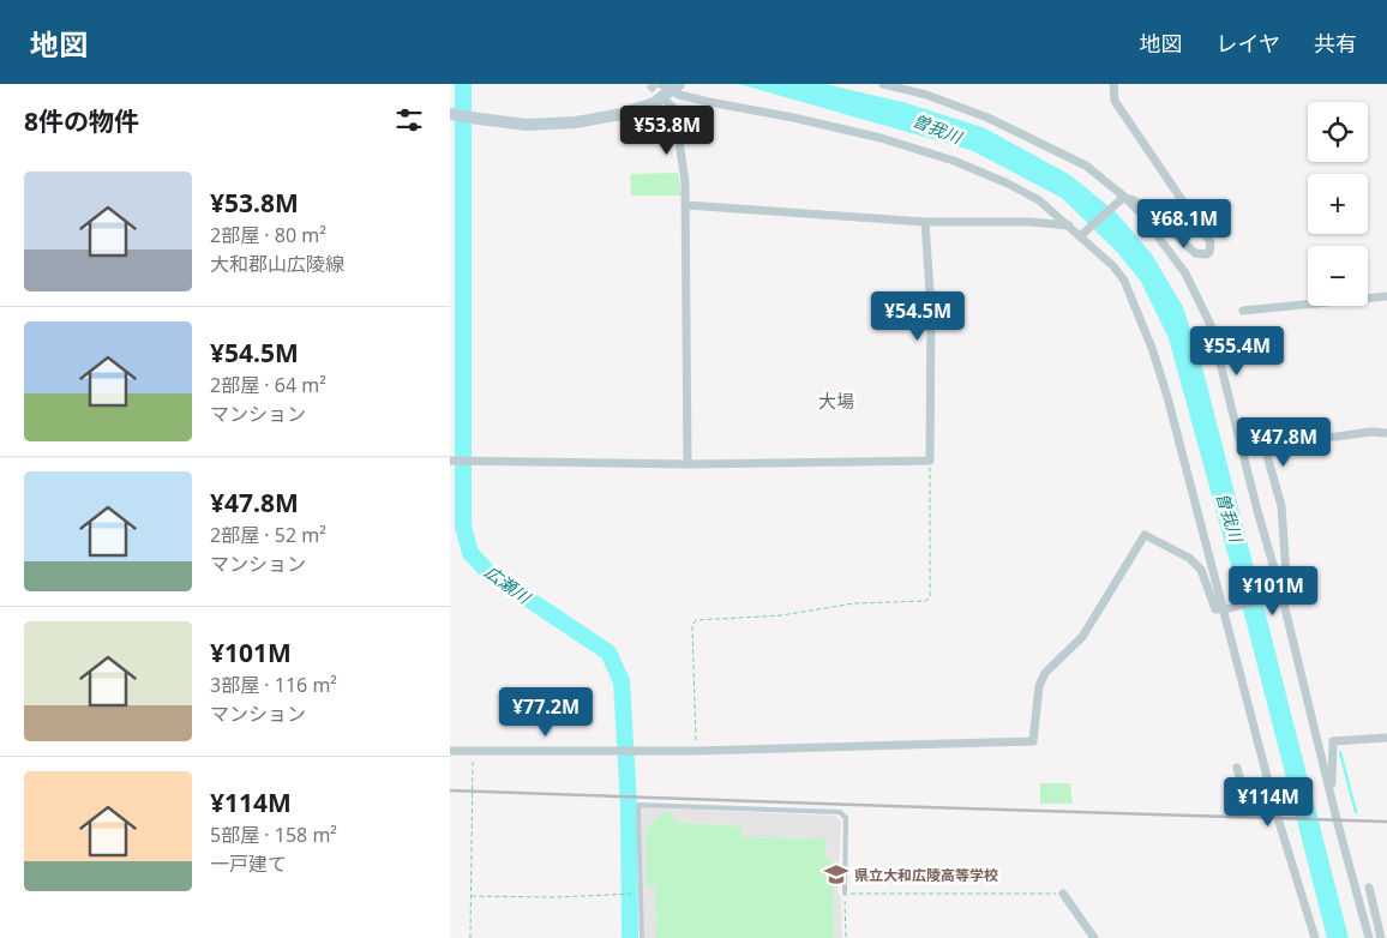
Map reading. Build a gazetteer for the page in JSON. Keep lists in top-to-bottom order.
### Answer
{
  "districts": ["大場"],
  "water": ["曽我川", "広瀬川"],
  "places": {
    "school or university": ["県立大和広陵高等学校"]
  },
  "page": {
    "header": "地図",
    "nav": ["地図", "レイヤ", "共有"],
    "heading": "8件の物件",
    "map_buttons": ["+", "−"],
    "price": [
      "¥53.8M",
      "¥68.1M",
      "¥54.5M",
      "¥55.4M",
      "¥47.8M",
      "¥101M",
      "¥77.2M",
      "¥114M"
    ],
    "list": [
      {
        "name": "¥53.8M",
        "note": "2部屋 · 80 m² · 大和郡山広陵線"
      },
      {
        "name": "¥54.5M",
        "note": "2部屋 · 64 m² · マンション"
      },
      {
        "name": "¥47.8M",
        "note": "2部屋 · 52 m² · マンション"
      },
      {
        "name": "¥101M",
        "note": "3部屋 · 116 m² · マンション"
      },
      {
        "name": "¥114M",
        "note": "5部屋 · 158 m² · 一戸建て"
      }
    ]
  }
}
